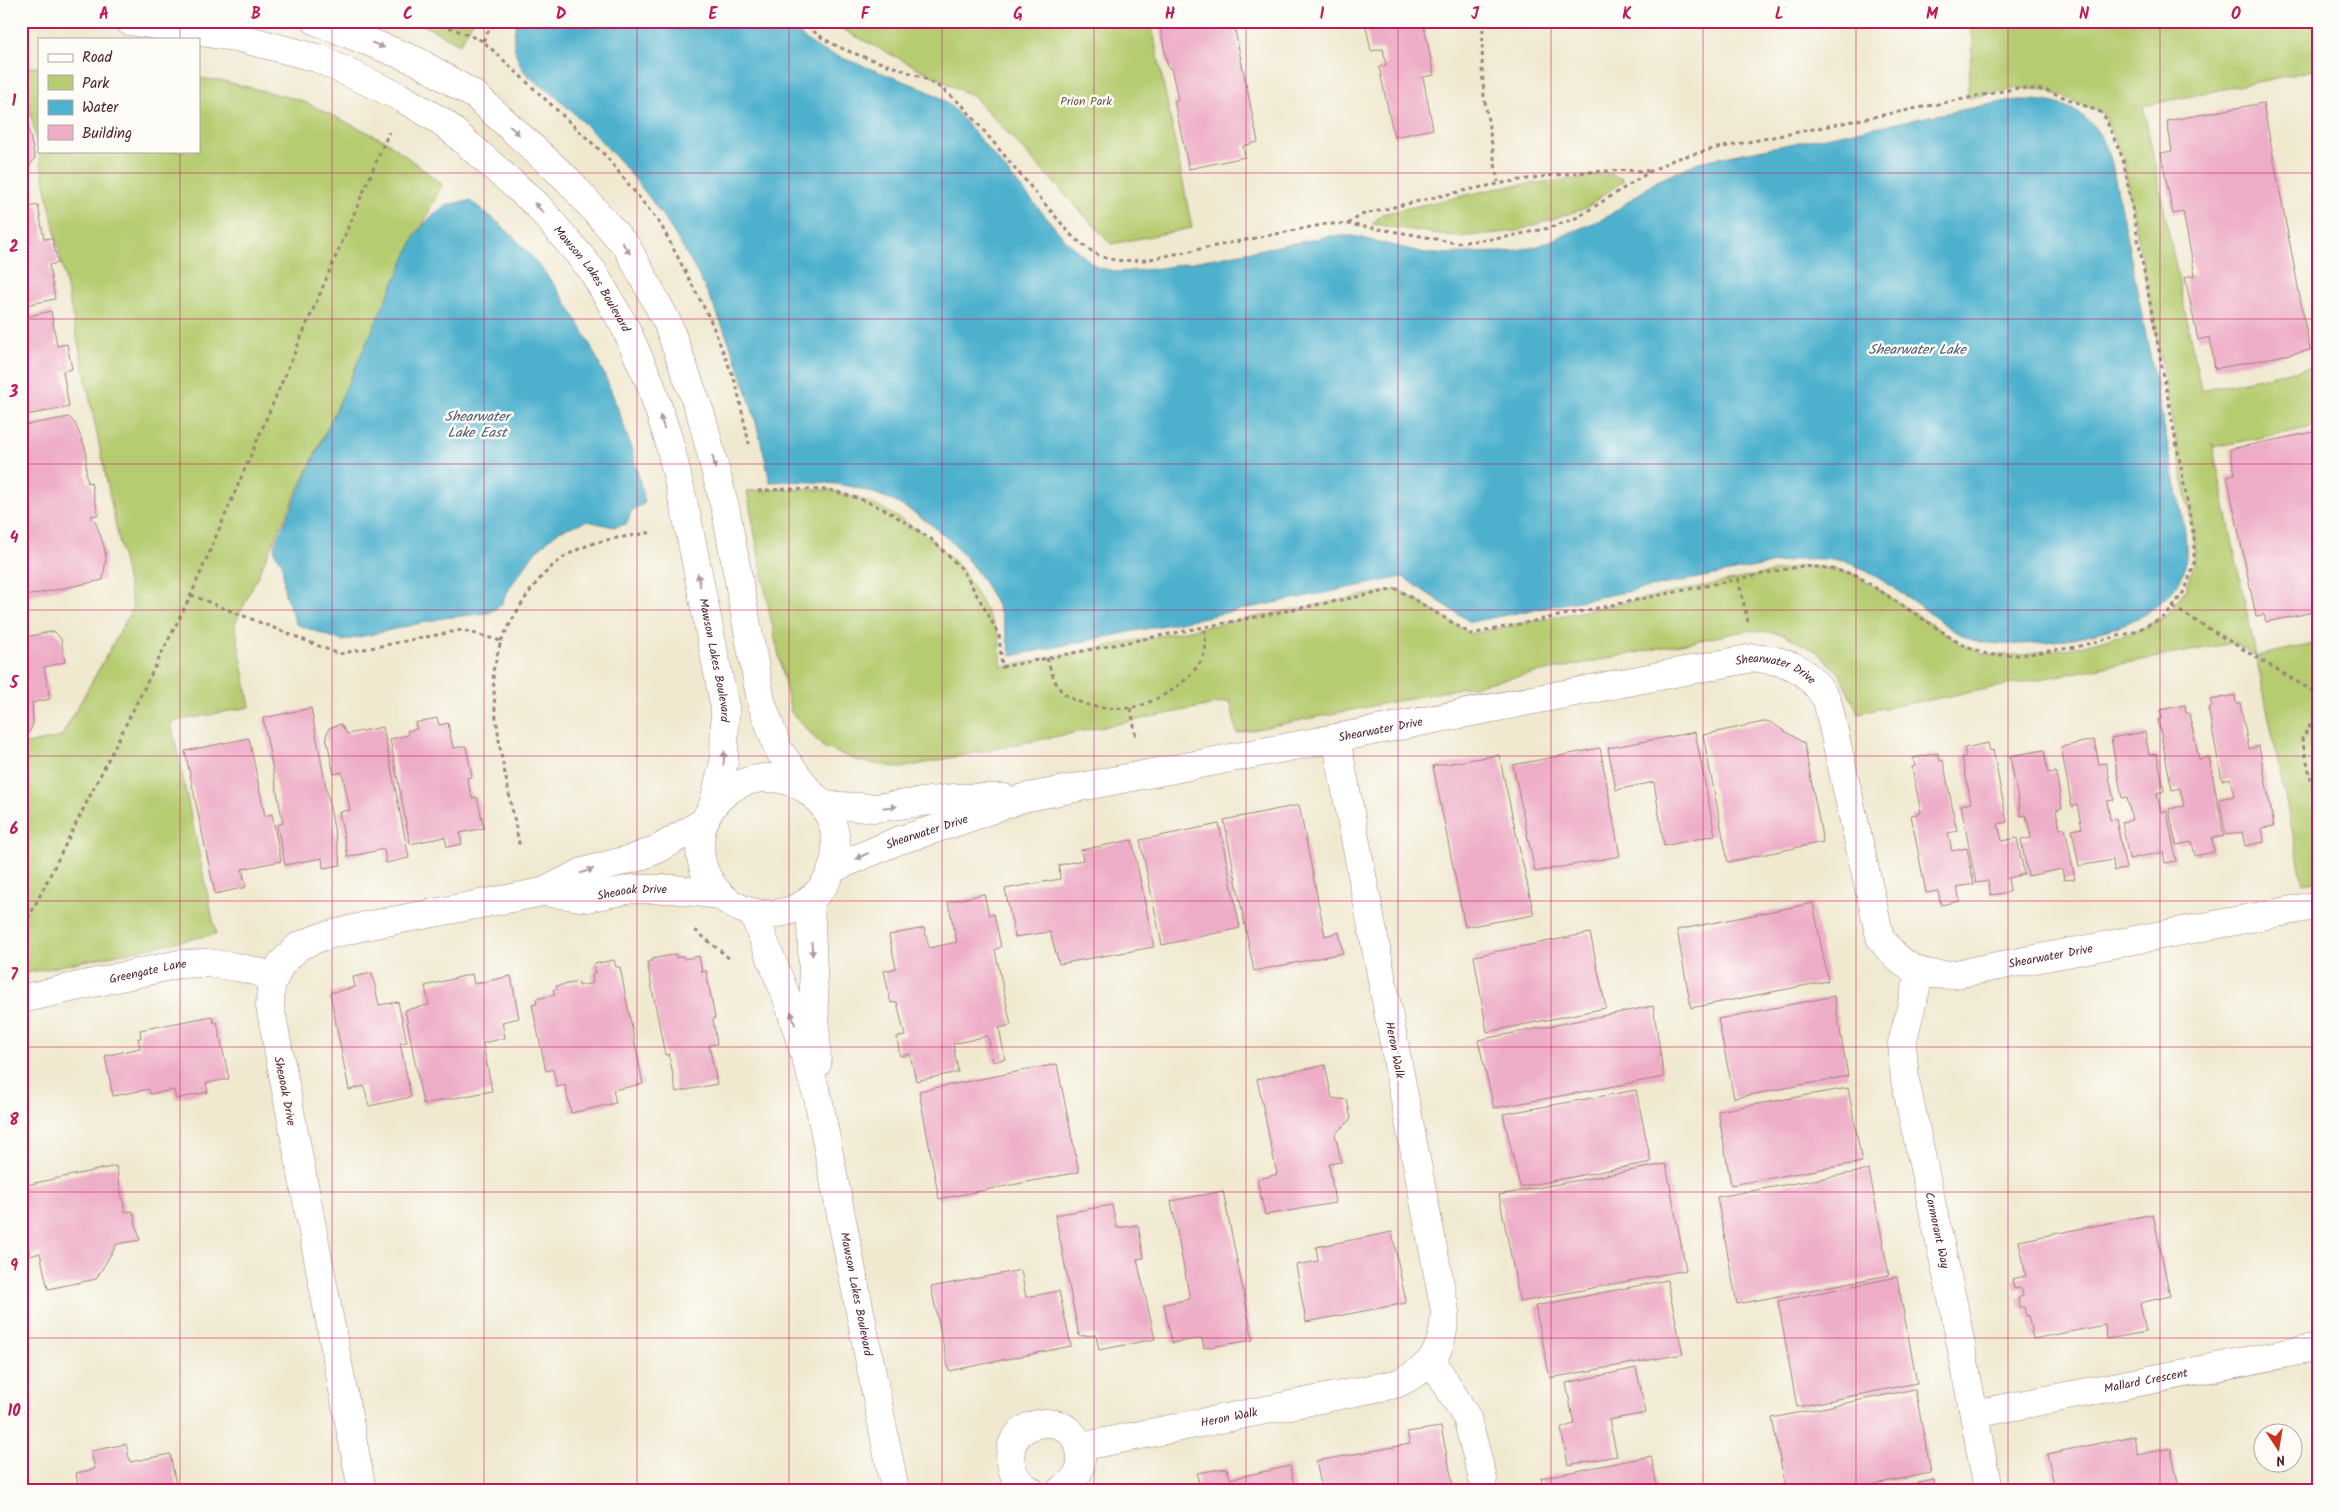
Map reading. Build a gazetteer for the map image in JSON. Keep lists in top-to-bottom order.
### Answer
{
  "streets": {
    "street": [
      "Mawson Lakes Boulevard",
      "Shearwater Drive",
      "Sheaoak Drive",
      "Greengate Lane",
      "Heron Walk",
      "Cormorant Way",
      "Mallard Crescent"
    ]
  },
  "crossings": [
    ["Mawson Lakes Boulevard", "Shearwater Drive"],
    ["Mawson Lakes Boulevard", "Sheaoak Drive"],
    ["Shearwater Drive", "Sheaoak Drive"],
    ["Shearwater Drive", "Heron Walk"],
    ["Shearwater Drive", "Cormorant Way"],
    ["Sheaoak Drive", "Greengate Lane"],
    ["Cormorant Way", "Mallard Crescent"]
  ],
  "water": ["Shearwater Lake", "Shearwater Lake East"],
  "parks": ["Prion Park"],
  "legend": [
    "Road",
    "Park",
    "Water",
    "Building"
  ],
  "north": "bottom",
  "grid": {
    "columns": [
      "A",
      "B",
      "C",
      "D",
      "E",
      "F",
      "G",
      "H",
      "I",
      "J",
      "K",
      "L",
      "M",
      "N",
      "O"
    ],
    "rows": [
      "1",
      "2",
      "3",
      "4",
      "5",
      "6",
      "7",
      "8",
      "9",
      "10"
    ]
  }
}
